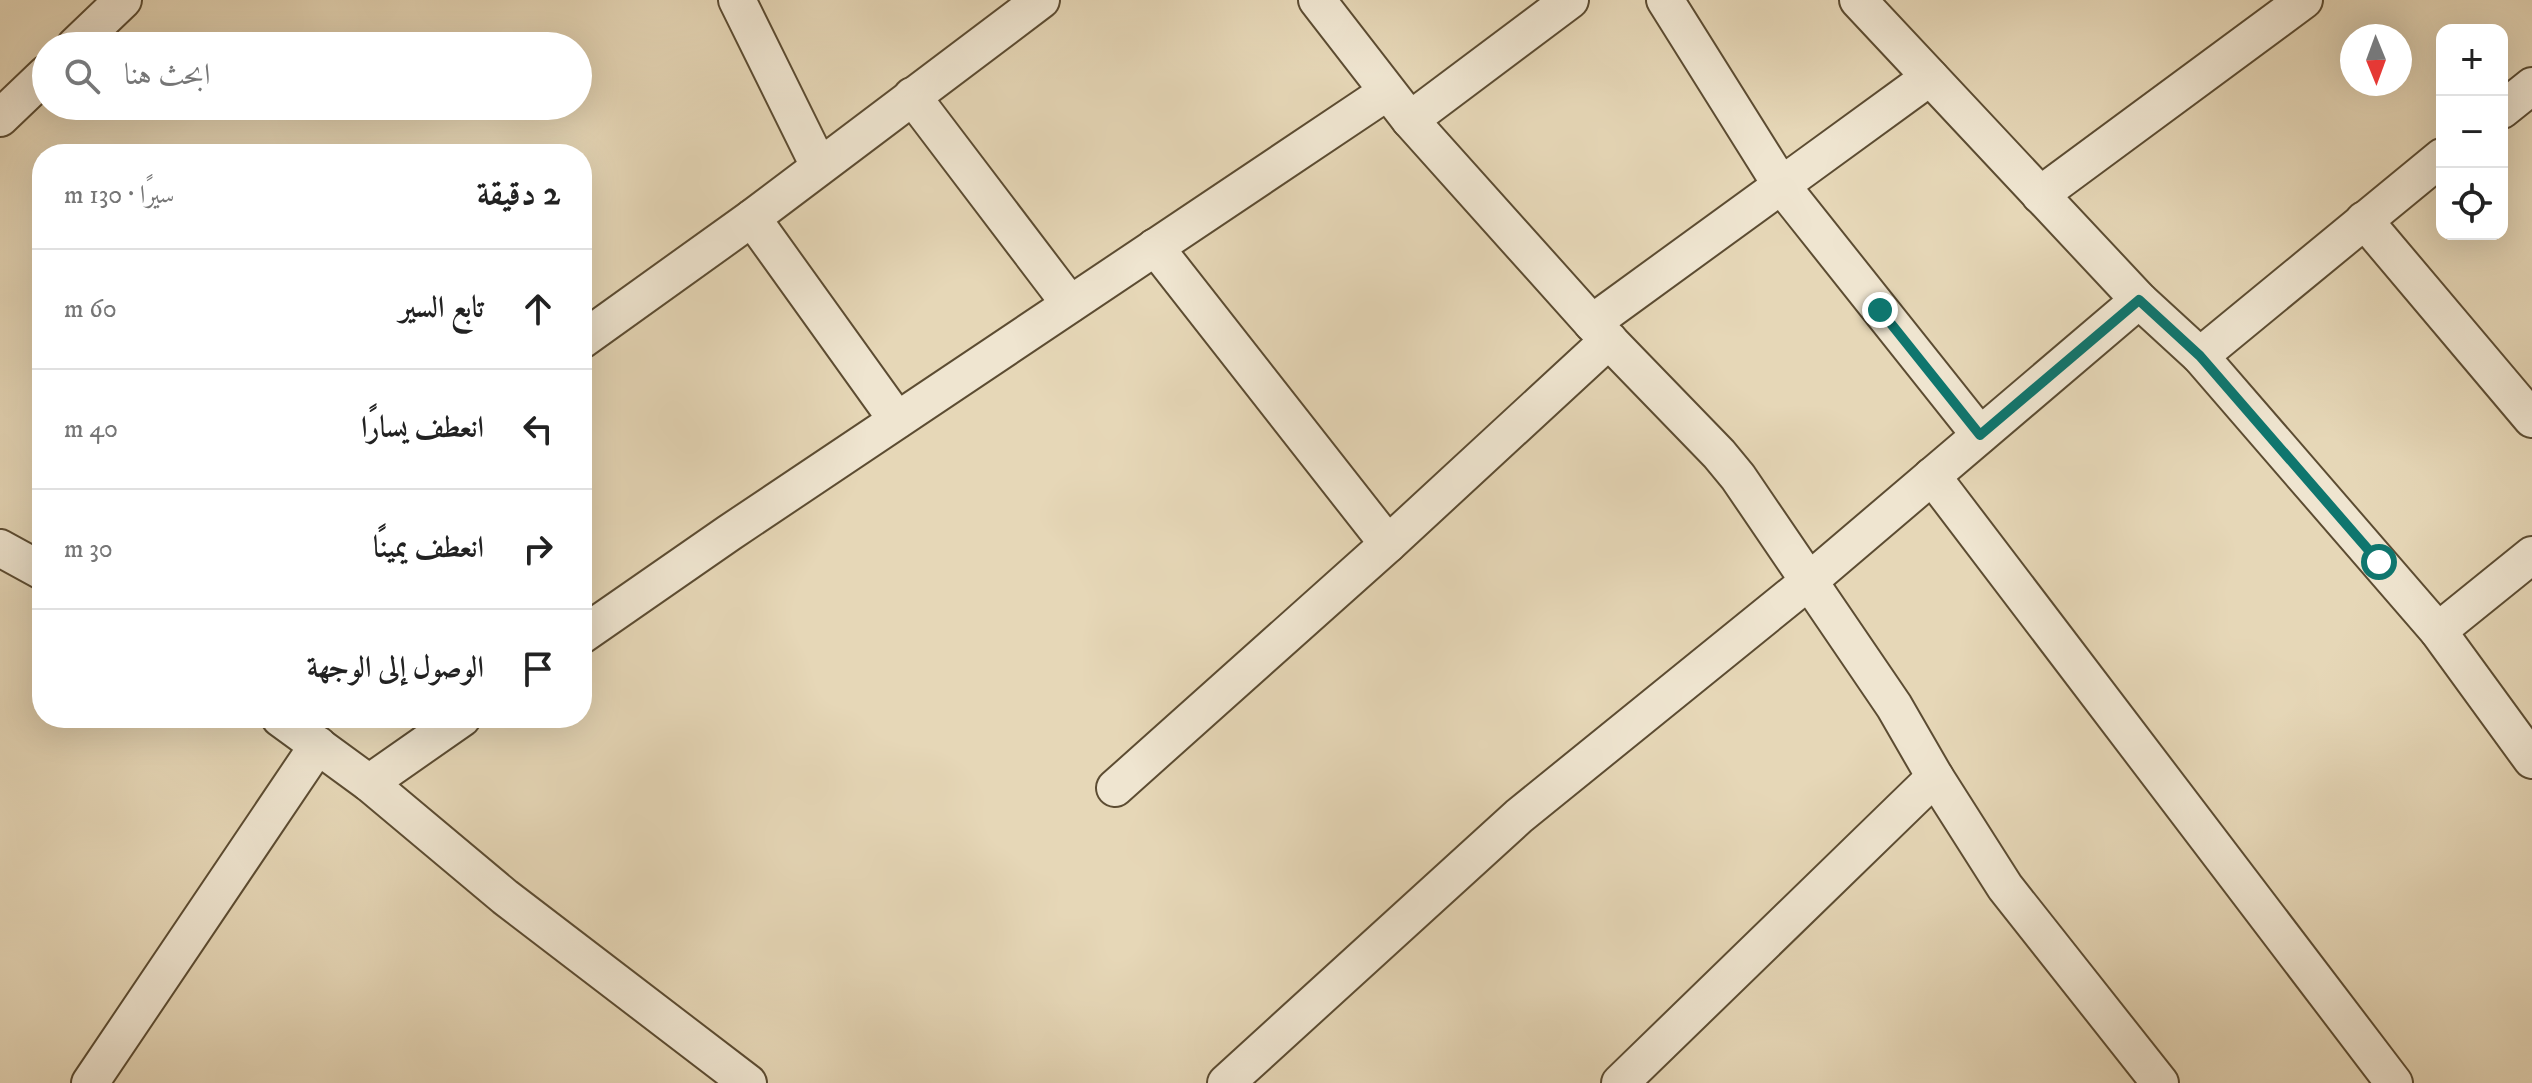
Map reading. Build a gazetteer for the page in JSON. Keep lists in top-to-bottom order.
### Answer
{
  "north": "bottom",
  "page": {
    "map_buttons": ["+", "−"],
    "search": "ابحث هنا",
    "heading": ["2 دقيقة", "سيرًا · 130 m"],
    "list": [
      ["تابع السير", "60 m"],
      ["انعطف يسارًا", "40 m"],
      ["انعطف يمينًا", "30 m"],
      "الوصول إلى الوجهة"
    ]
  }
}
